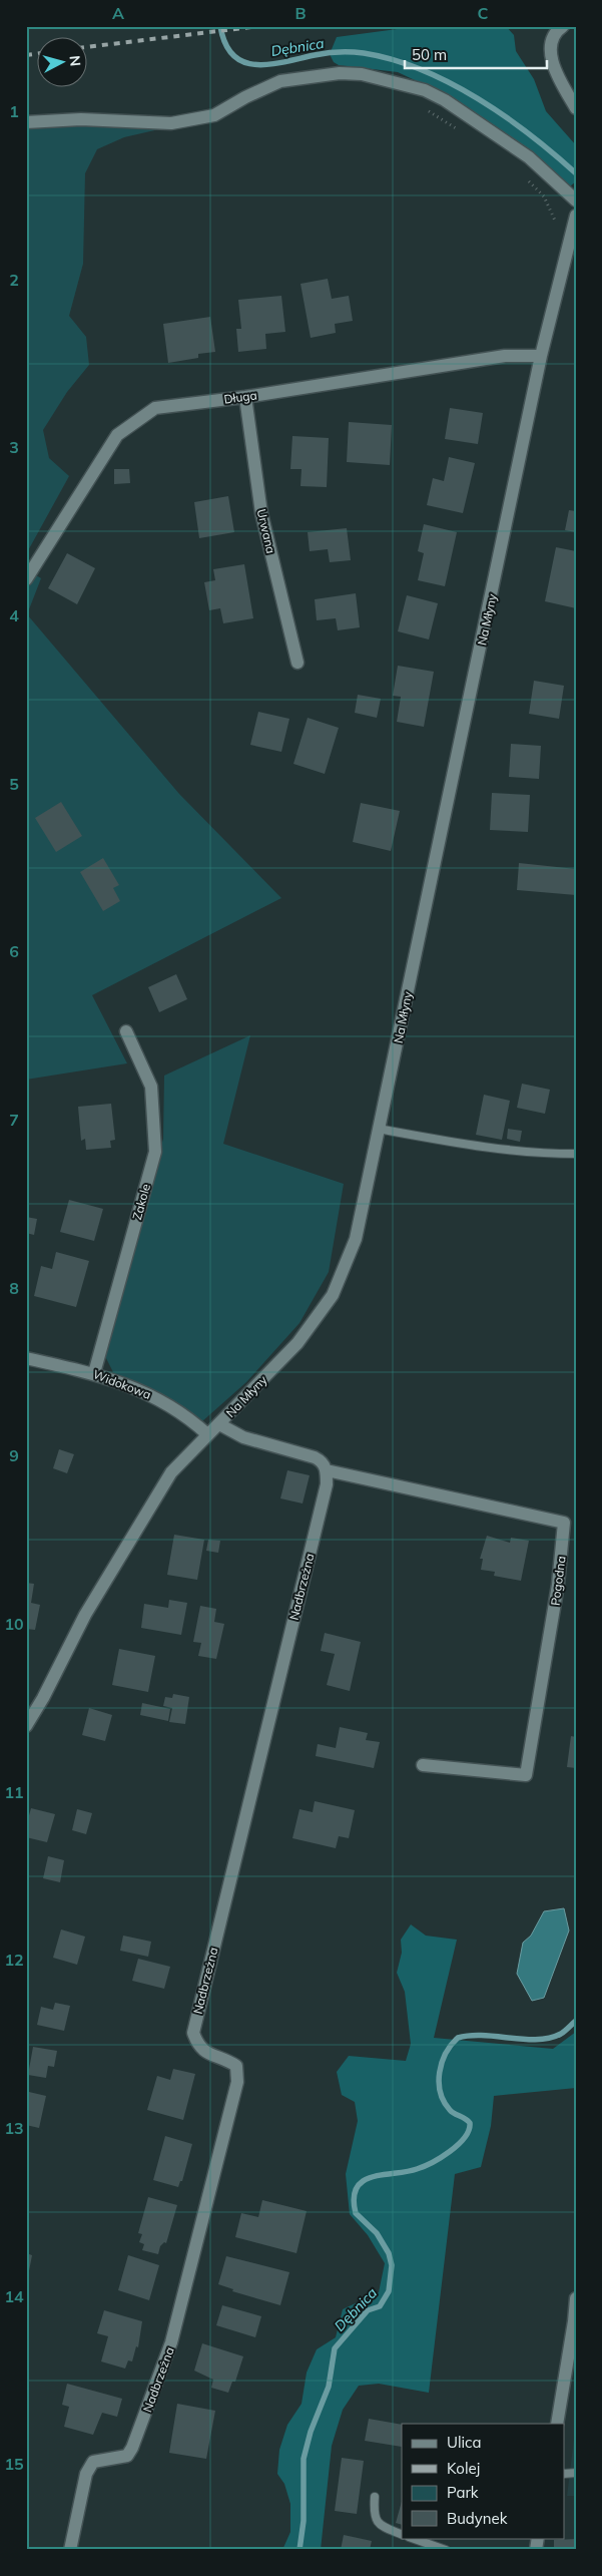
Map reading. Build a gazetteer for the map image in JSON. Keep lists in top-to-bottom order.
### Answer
{
  "streets": {
    "street": [
      "Długa",
      "Urwana",
      "Na Młyny",
      "Zakole",
      "Widokowa",
      "Pogodna",
      "Nadbrzeżna"
    ]
  },
  "crossings": [
    ["Długa", "Urwana"],
    ["Długa", "Na Młyny"],
    ["Na Młyny", "Widokowa"],
    ["Zakole", "Widokowa"],
    ["Pogodna", "Nadbrzeżna"]
  ],
  "water": ["Dębnica"],
  "legend": [
    "Ulica",
    "Kolej",
    "Park",
    "Budynek"
  ],
  "scale_bar": "50 m",
  "north": "right",
  "grid": {
    "columns": ["A", "B", "C"],
    "rows": [
      "1",
      "2",
      "3",
      "4",
      "5",
      "6",
      "7",
      "8",
      "9",
      "10",
      "11",
      "12",
      "13",
      "14",
      "15"
    ]
  }
}
